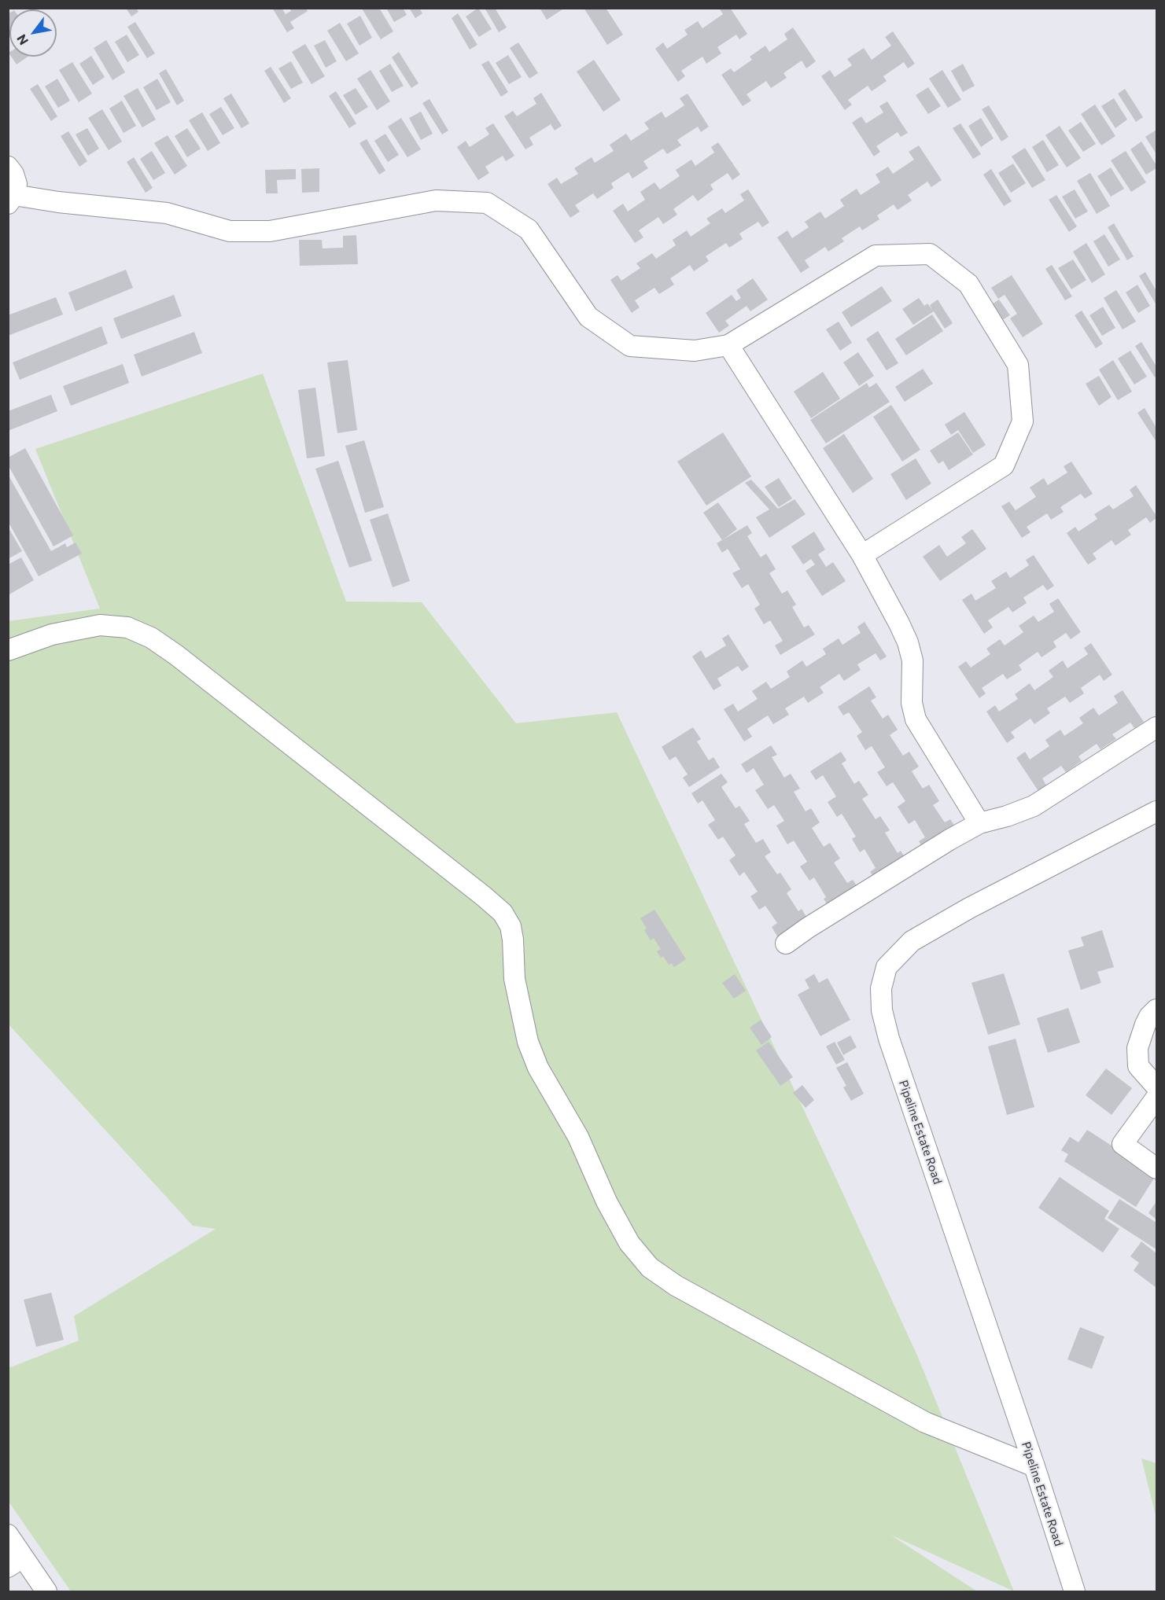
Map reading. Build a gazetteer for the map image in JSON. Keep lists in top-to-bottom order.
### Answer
{
  "streets": {
    "street": ["Pipeline Estate Road"]
  },
  "north": "bottom left"
}
